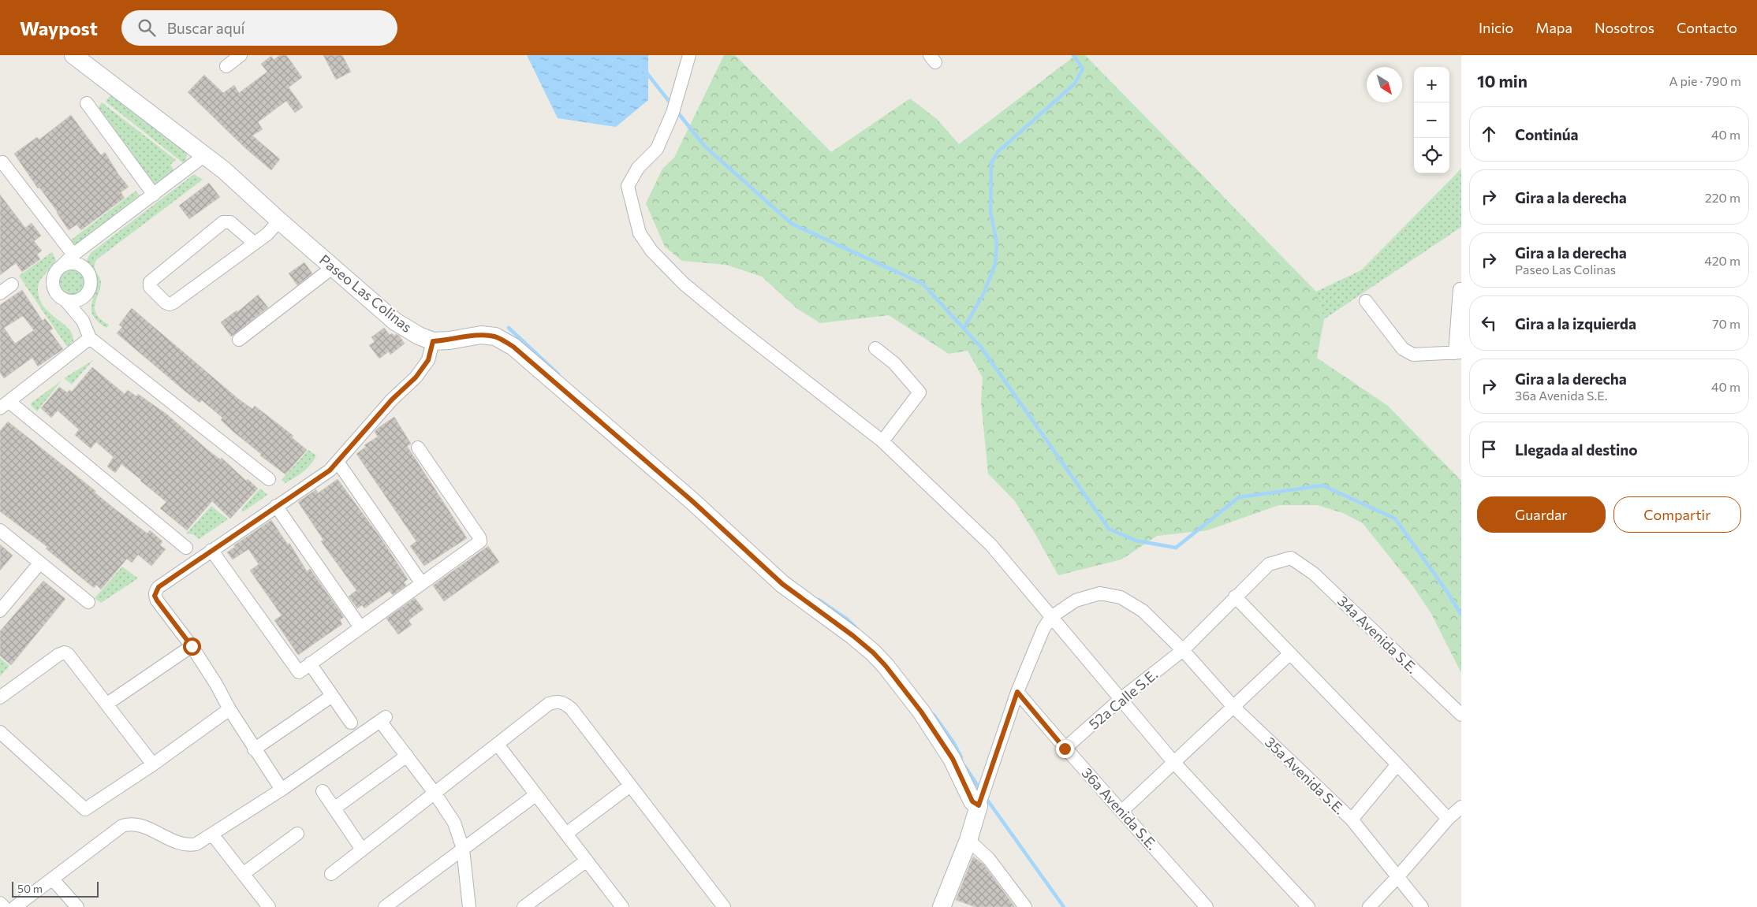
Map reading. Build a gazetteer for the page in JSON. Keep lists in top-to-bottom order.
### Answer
{
  "streets": {
    "street": [
      "Paseo Las Colinas",
      "34a Avenida S.E.",
      "52a Calle S.E.",
      "35a Avenida S.E.",
      "36a Avenida S.E."
    ]
  },
  "crossings": [
    ["34a Avenida S.E.", "52a Calle S.E."],
    ["52a Calle S.E.", "35a Avenida S.E."],
    ["52a Calle S.E.", "36a Avenida S.E."]
  ],
  "scale_bar": "50 m",
  "north": "bottom right",
  "page": {
    "header": "Waypost",
    "search": "Buscar aquí",
    "nav": [
      "Inicio",
      "Mapa",
      "Nosotros",
      "Contacto"
    ],
    "heading": ["10 min", "A pie · 790 m"],
    "map_buttons": ["+", "−"],
    "list": [
      ["Continúa", "40 m"],
      ["Gira a la derecha", "220 m"],
      ["Gira a la derecha", "Paseo Las Colinas", "420 m"],
      ["Gira a la izquierda", "70 m"],
      ["Gira a la derecha", "36a Avenida S.E.", "40 m"],
      "Llegada al destino"
    ],
    "buttons": ["Guardar", "Compartir"],
    "scale": "50 m"
  }
}
